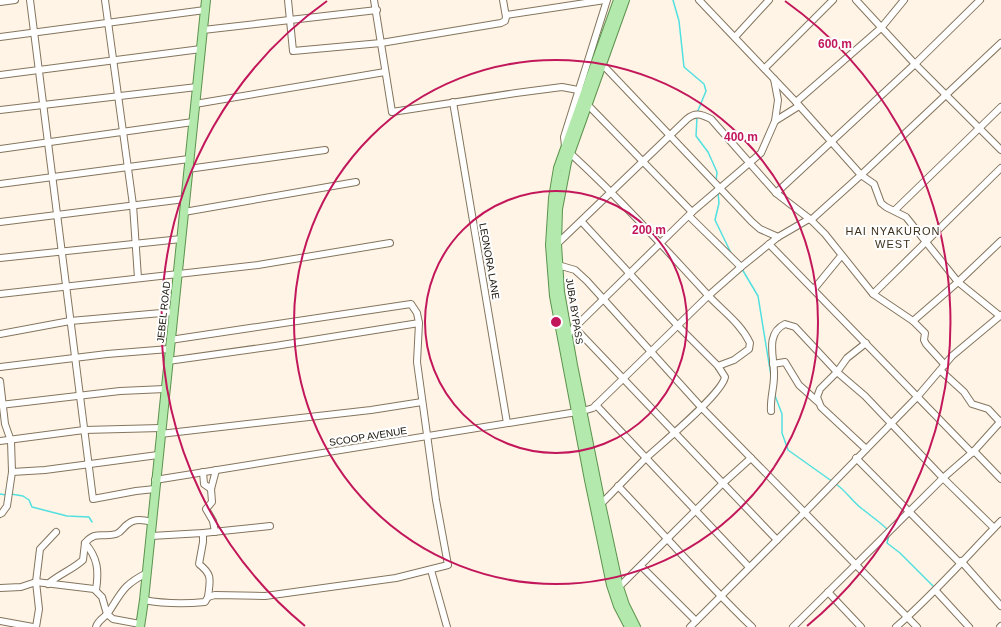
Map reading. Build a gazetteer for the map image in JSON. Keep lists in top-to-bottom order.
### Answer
{
  "streets": {
    "main road": ["JUBA BYPASS", "JEBEL ROAD"],
    "street": ["LEONORA LANE", "SCOOP AVENUE"]
  },
  "crossings": [
    ["LEONORA LANE", "SCOOP AVENUE"],
    ["JUBA BYPASS", "SCOOP AVENUE"],
    ["JEBEL ROAD", "SCOOP AVENUE"]
  ],
  "districts": ["HAI NYAKURON WEST"],
  "rings": ["600 m", "400 m", "200 m"]
}
